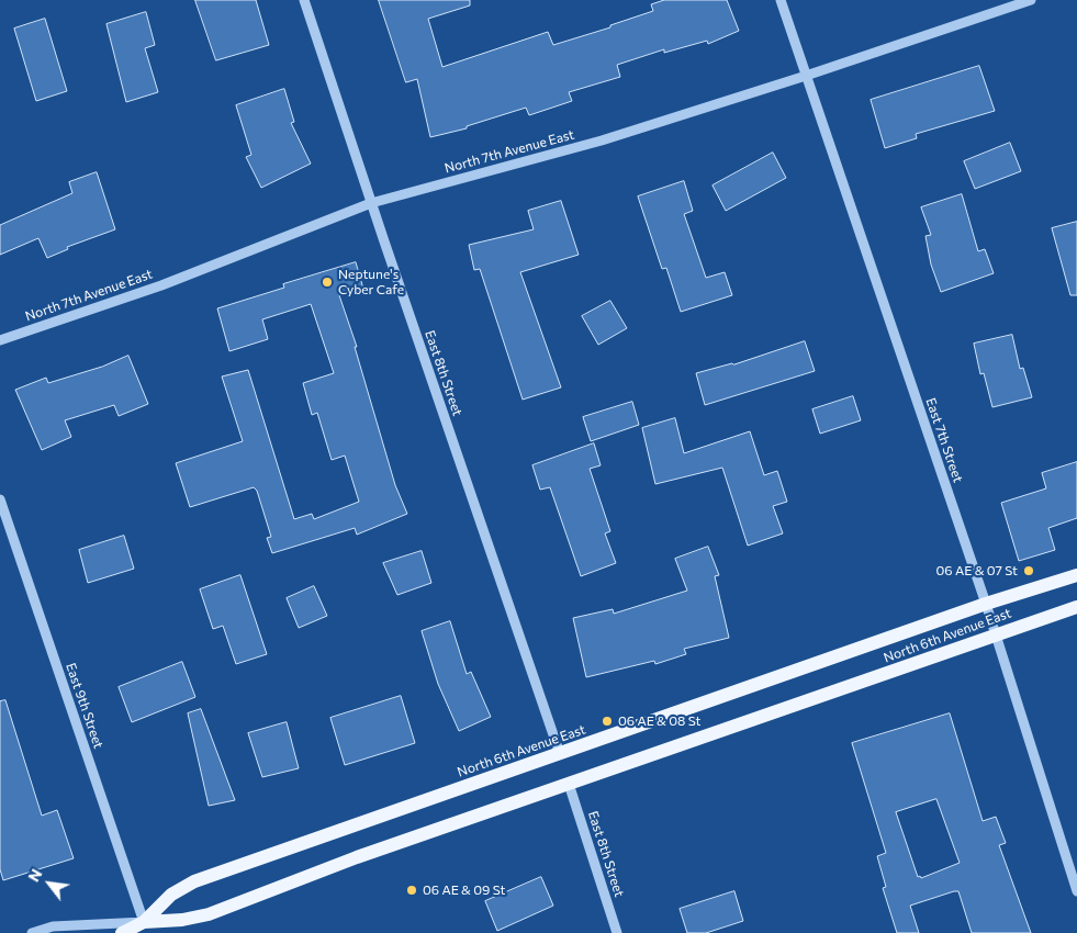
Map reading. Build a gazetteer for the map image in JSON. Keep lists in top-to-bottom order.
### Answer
{
  "streets": {
    "main road": ["North 6th Avenue East"],
    "street": [
      "North 7th Avenue East",
      "East 8th Street",
      "East 7th Street",
      "East 9th Street"
    ]
  },
  "crossings": [
    ["North 7th Avenue East", "East 8th Street"],
    ["North 7th Avenue East", "East 7th Street"],
    ["East 8th Street", "North 6th Avenue East"],
    ["East 7th Street", "North 6th Avenue East"],
    ["North 6th Avenue East", "East 9th Street"]
  ],
  "places": [
    "Neptune's Cyber Cafe",
    "06 AE & 07 St",
    "06 AE & 08 St",
    "06 AE & 09 St"
  ],
  "north": "top left"
}
